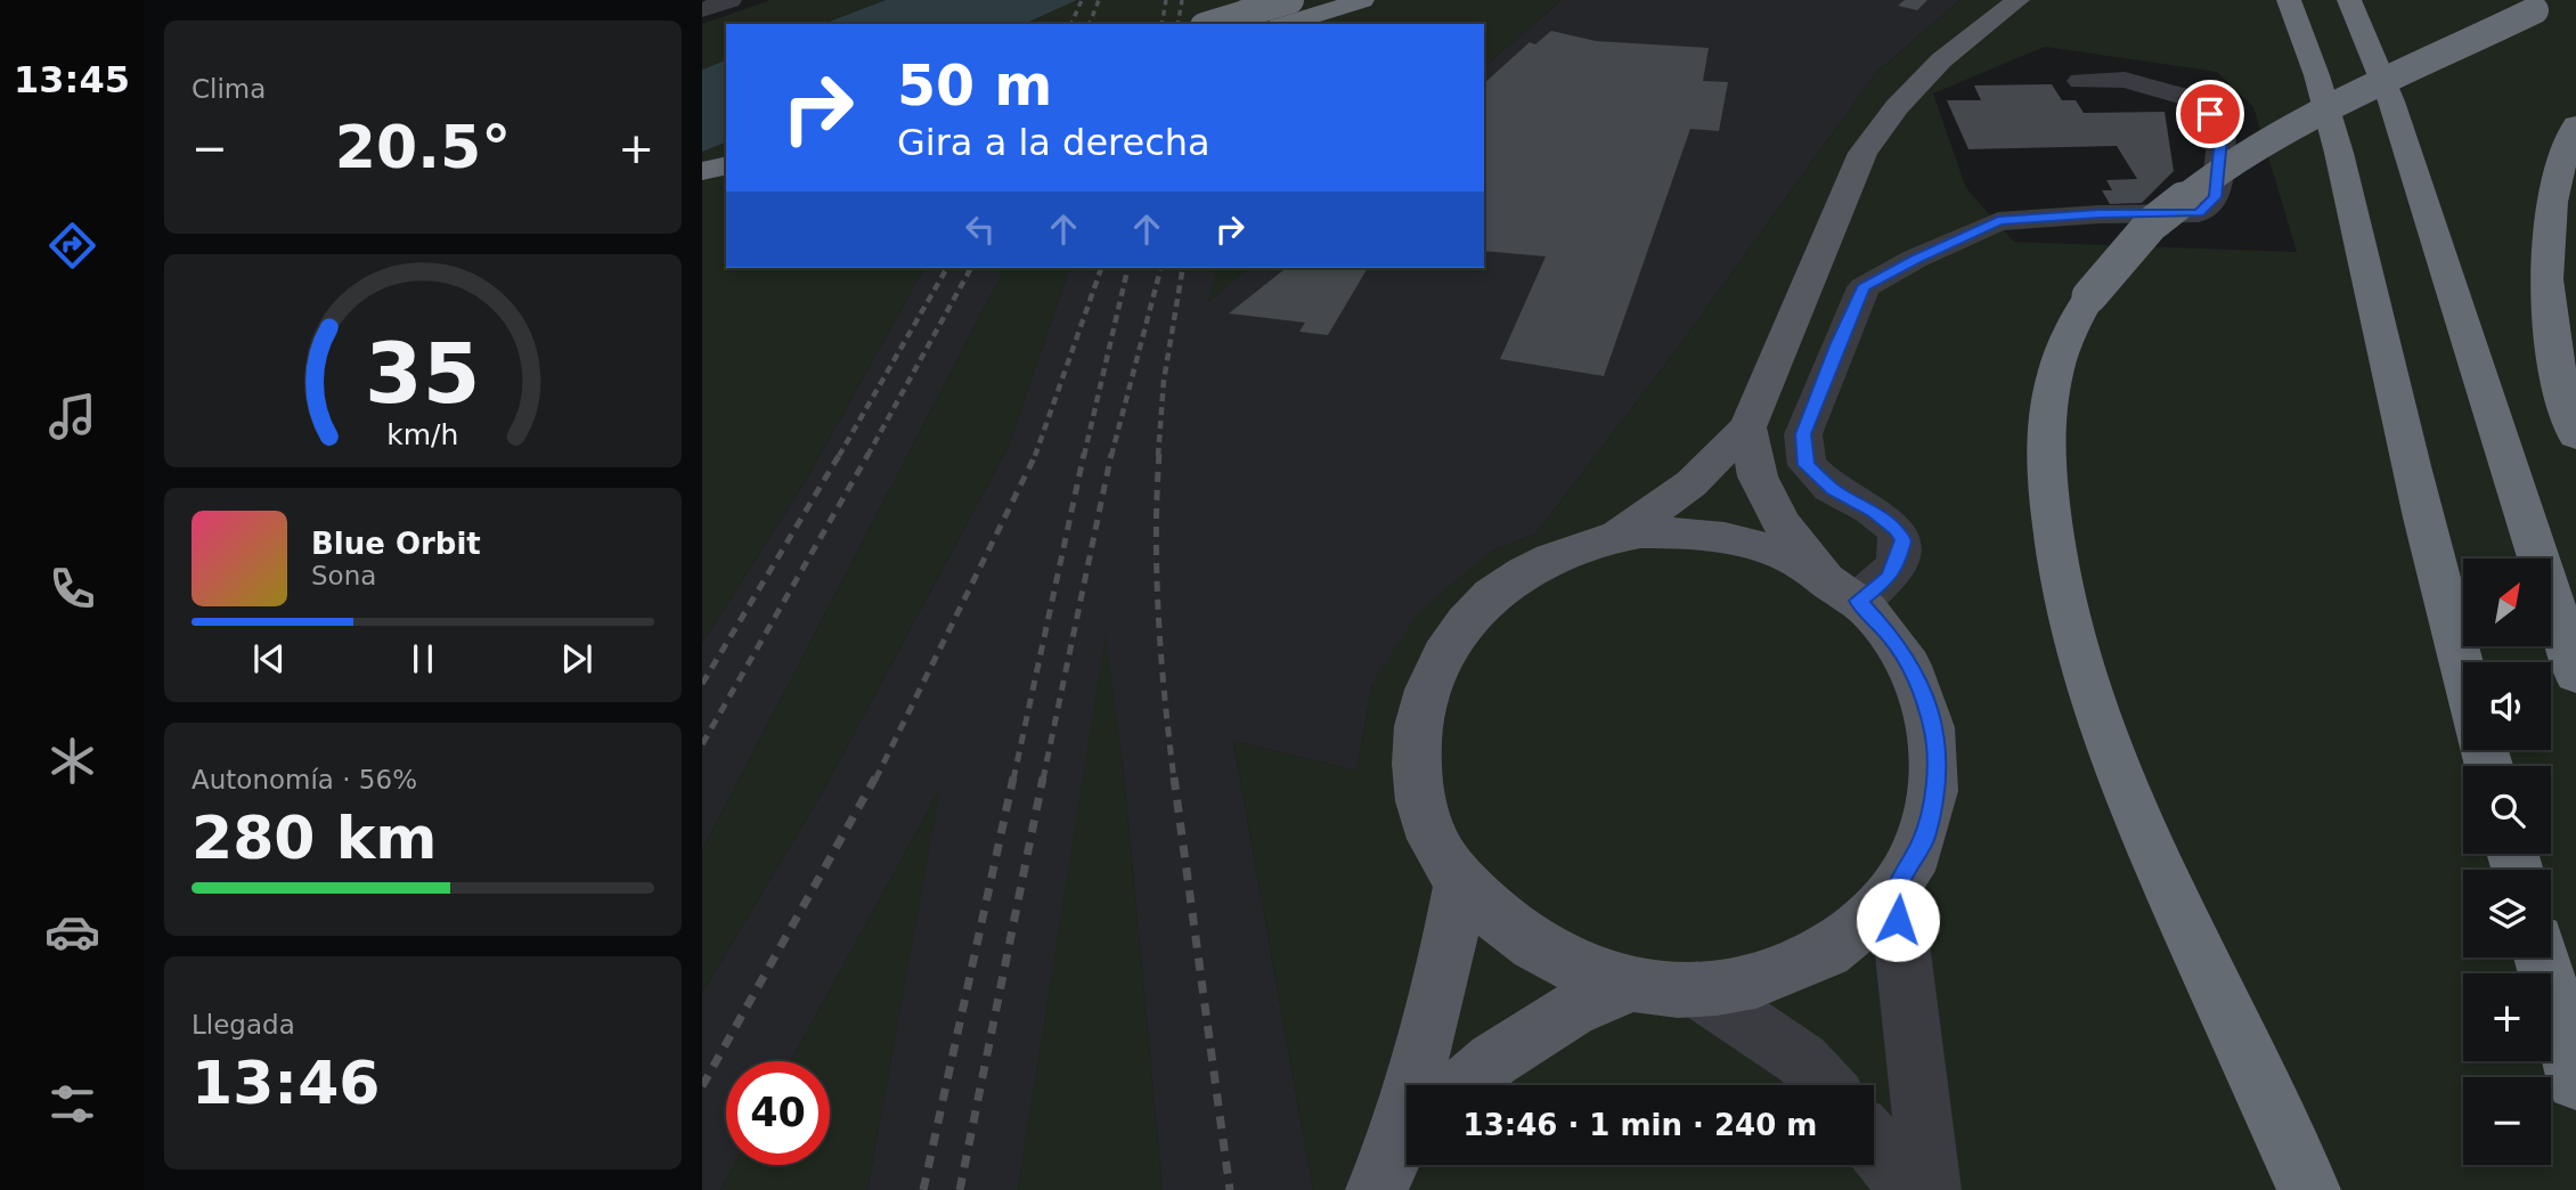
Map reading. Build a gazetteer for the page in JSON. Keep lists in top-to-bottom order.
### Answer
{
  "north": "top right",
  "page": {
    "tabs": "13:45",
    "tile": [
      "Clima",
      ["Autonomía · 56%", "280 km"],
      ["Llegada", "13:46"]
    ],
    "turn": ["50 m", "Gira a la derecha"],
    "heat": ["−", "20.5°", "+"],
    "song": ["Blue Orbit", "Sona"],
    "map_buttons": ["+", "−"],
    "limit": "40",
    "trip": "13:46 · 1 min · 240 m",
    "gauge": ["35", "km/h"]
  }
}
